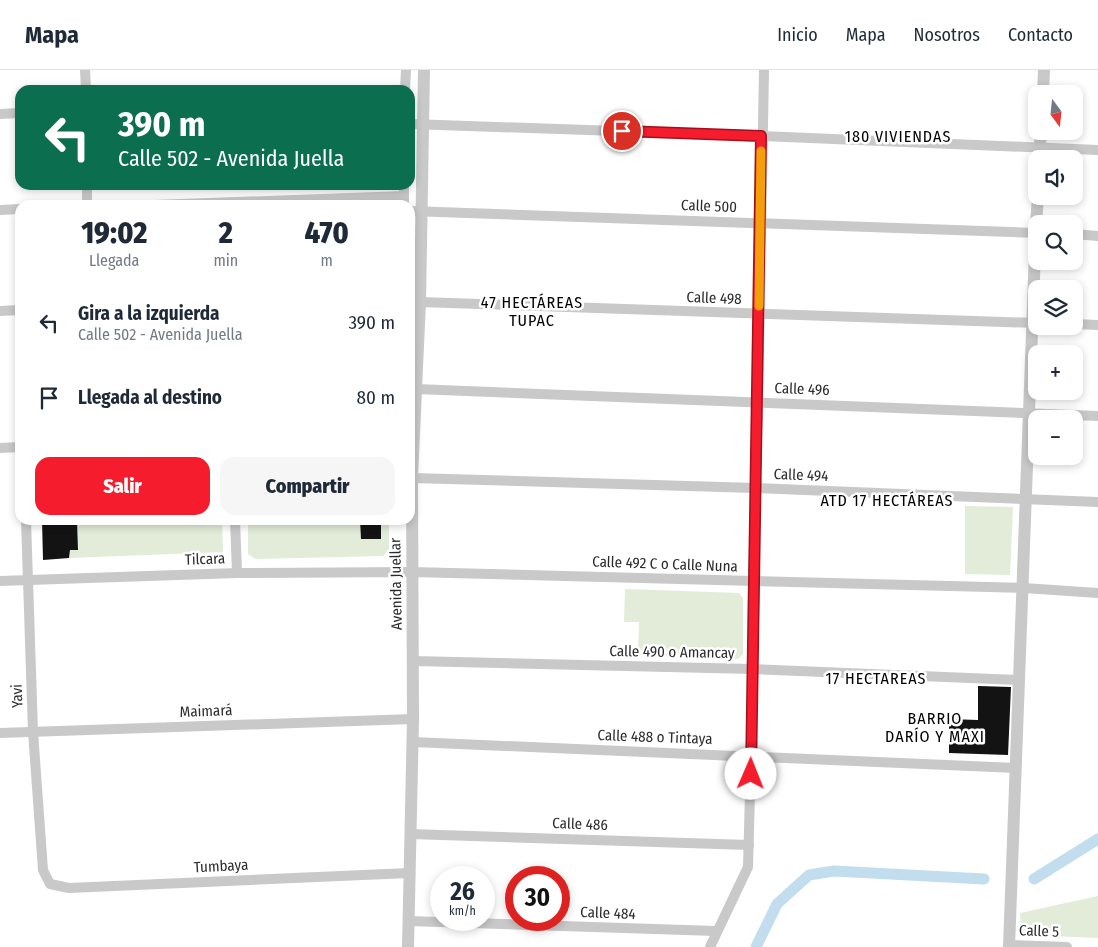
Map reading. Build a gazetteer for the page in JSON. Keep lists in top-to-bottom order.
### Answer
{
  "streets": {
    "street": [
      "Calle 500",
      "Calle 498",
      "Calle 496",
      "Calle 494",
      "Tilcara",
      "Calle 492 C o Calle Nuna",
      "Avenida Juellar",
      "Calle 490 o Amancay",
      "Yavi",
      "Maimará",
      "Calle 488 o Tintaya",
      "Calle 486",
      "Tumbaya",
      "Calle 484",
      "Calle 5"
    ]
  },
  "crossings": [
    ["Calle 500", "Avenida Juellar"],
    ["Calle 498", "Avenida Juellar"],
    ["Calle 496", "Avenida Juellar"],
    ["Tilcara", "Calle 492 C o Calle Nuna"],
    ["Tilcara", "Avenida Juellar"],
    ["Tilcara", "Yavi"],
    ["Calle 492 C o Calle Nuna", "Avenida Juellar"],
    ["Avenida Juellar", "Calle 490 o Amancay"],
    ["Avenida Juellar", "Maimará"],
    ["Avenida Juellar", "Calle 488 o Tintaya"],
    ["Avenida Juellar", "Calle 486"],
    ["Avenida Juellar", "Tumbaya"],
    ["Avenida Juellar", "Calle 484"],
    ["Yavi", "Maimará"],
    ["Yavi", "Tumbaya"]
  ],
  "districts": [
    "180 VIVIENDAS",
    "47 HECTÁREAS TUPAC",
    "ATD 17 HECTÁREAS",
    "17 HECTAREAS",
    "BARRIO DARÍO Y MAXI"
  ],
  "north": "bottom",
  "page": {
    "header": "Mapa",
    "nav": [
      "Inicio",
      "Mapa",
      "Nosotros",
      "Contacto"
    ],
    "map_buttons": ["+", "−"],
    "turn": ["390 m", "Calle 502 - Avenida Juella"],
    "eta": [
      "19:02",
      "Llegada",
      "2",
      "min",
      "470",
      "m"
    ],
    "list": [
      {
        "name": "Gira a la izquierda",
        "note": "Calle 502 - Avenida Juella",
        "value": "390 m"
      },
      {
        "name": "Llegada al destino",
        "value": "80 m"
      }
    ],
    "buttons": ["Salir", "Compartir"],
    "speed": "26 km/h",
    "limit": "30"
  }
}
